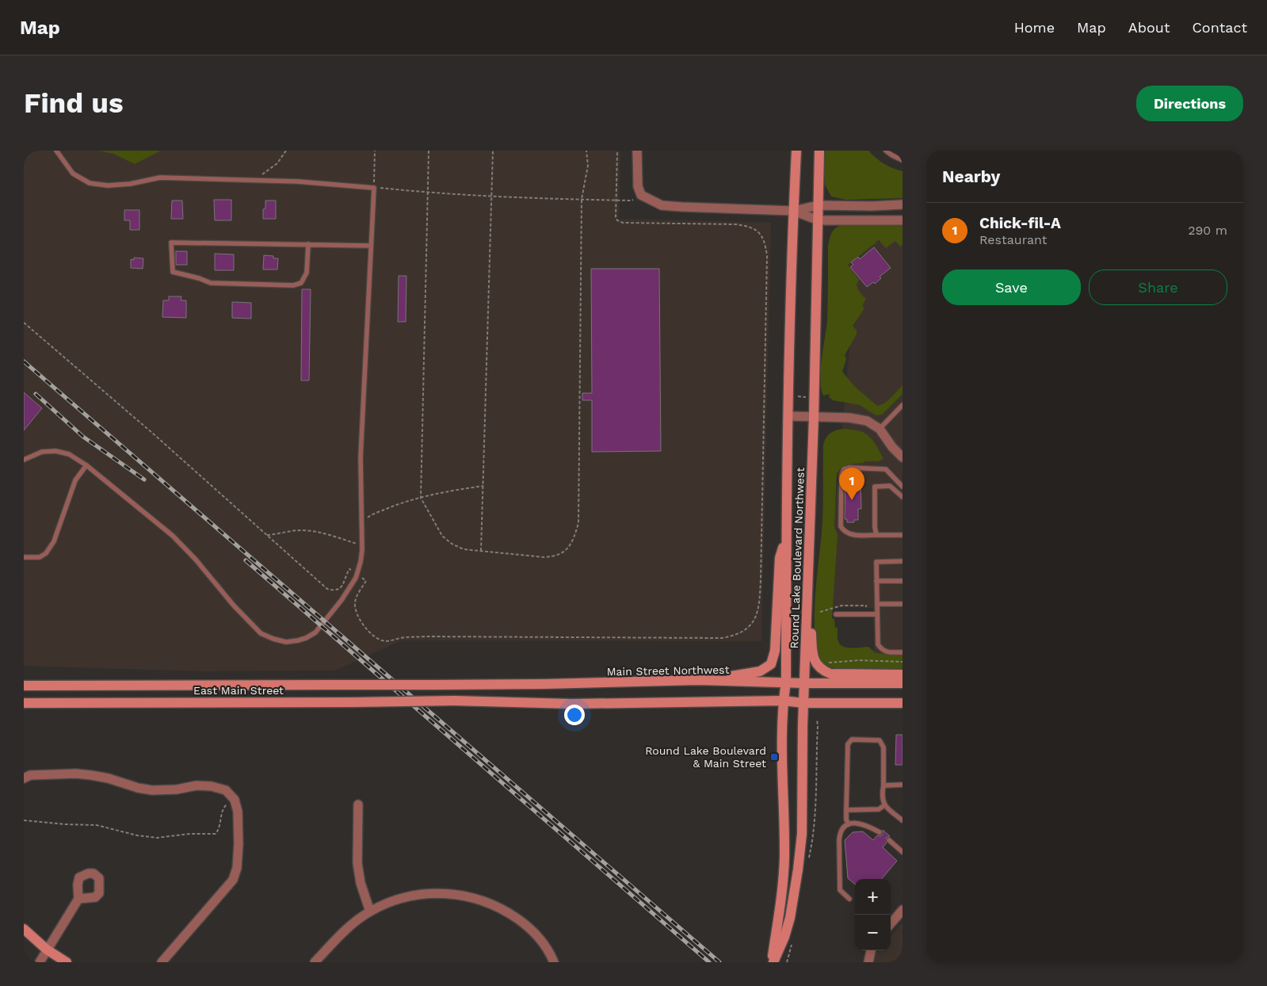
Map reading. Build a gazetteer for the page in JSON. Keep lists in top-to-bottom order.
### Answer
{
  "streets": {
    "main road": ["Round Lake Boulevard Northwest", "Main Street Northwest", "East Main Street"]
  },
  "crossings": [
    ["Round Lake Boulevard Northwest", "Main Street Northwest"],
    ["Round Lake Boulevard Northwest", "East Main Street"],
    ["Main Street Northwest", "East Main Street"]
  ],
  "places": {
    "transit": ["Round Lake Boulevard & Main Street"]
  },
  "page": {
    "header": "Map",
    "nav": [
      "Home",
      "Map",
      "About",
      "Contact"
    ],
    "buttons": [
      "Directions",
      ["Save", "Share"]
    ],
    "title": "Find us",
    "heading": "Nearby",
    "list": [
      {
        "mark": "1",
        "name": "Chick-fil-A",
        "note": "Restaurant",
        "value": "290 m"
      }
    ],
    "pins": "1",
    "map_buttons": ["+", "−"]
  }
}
